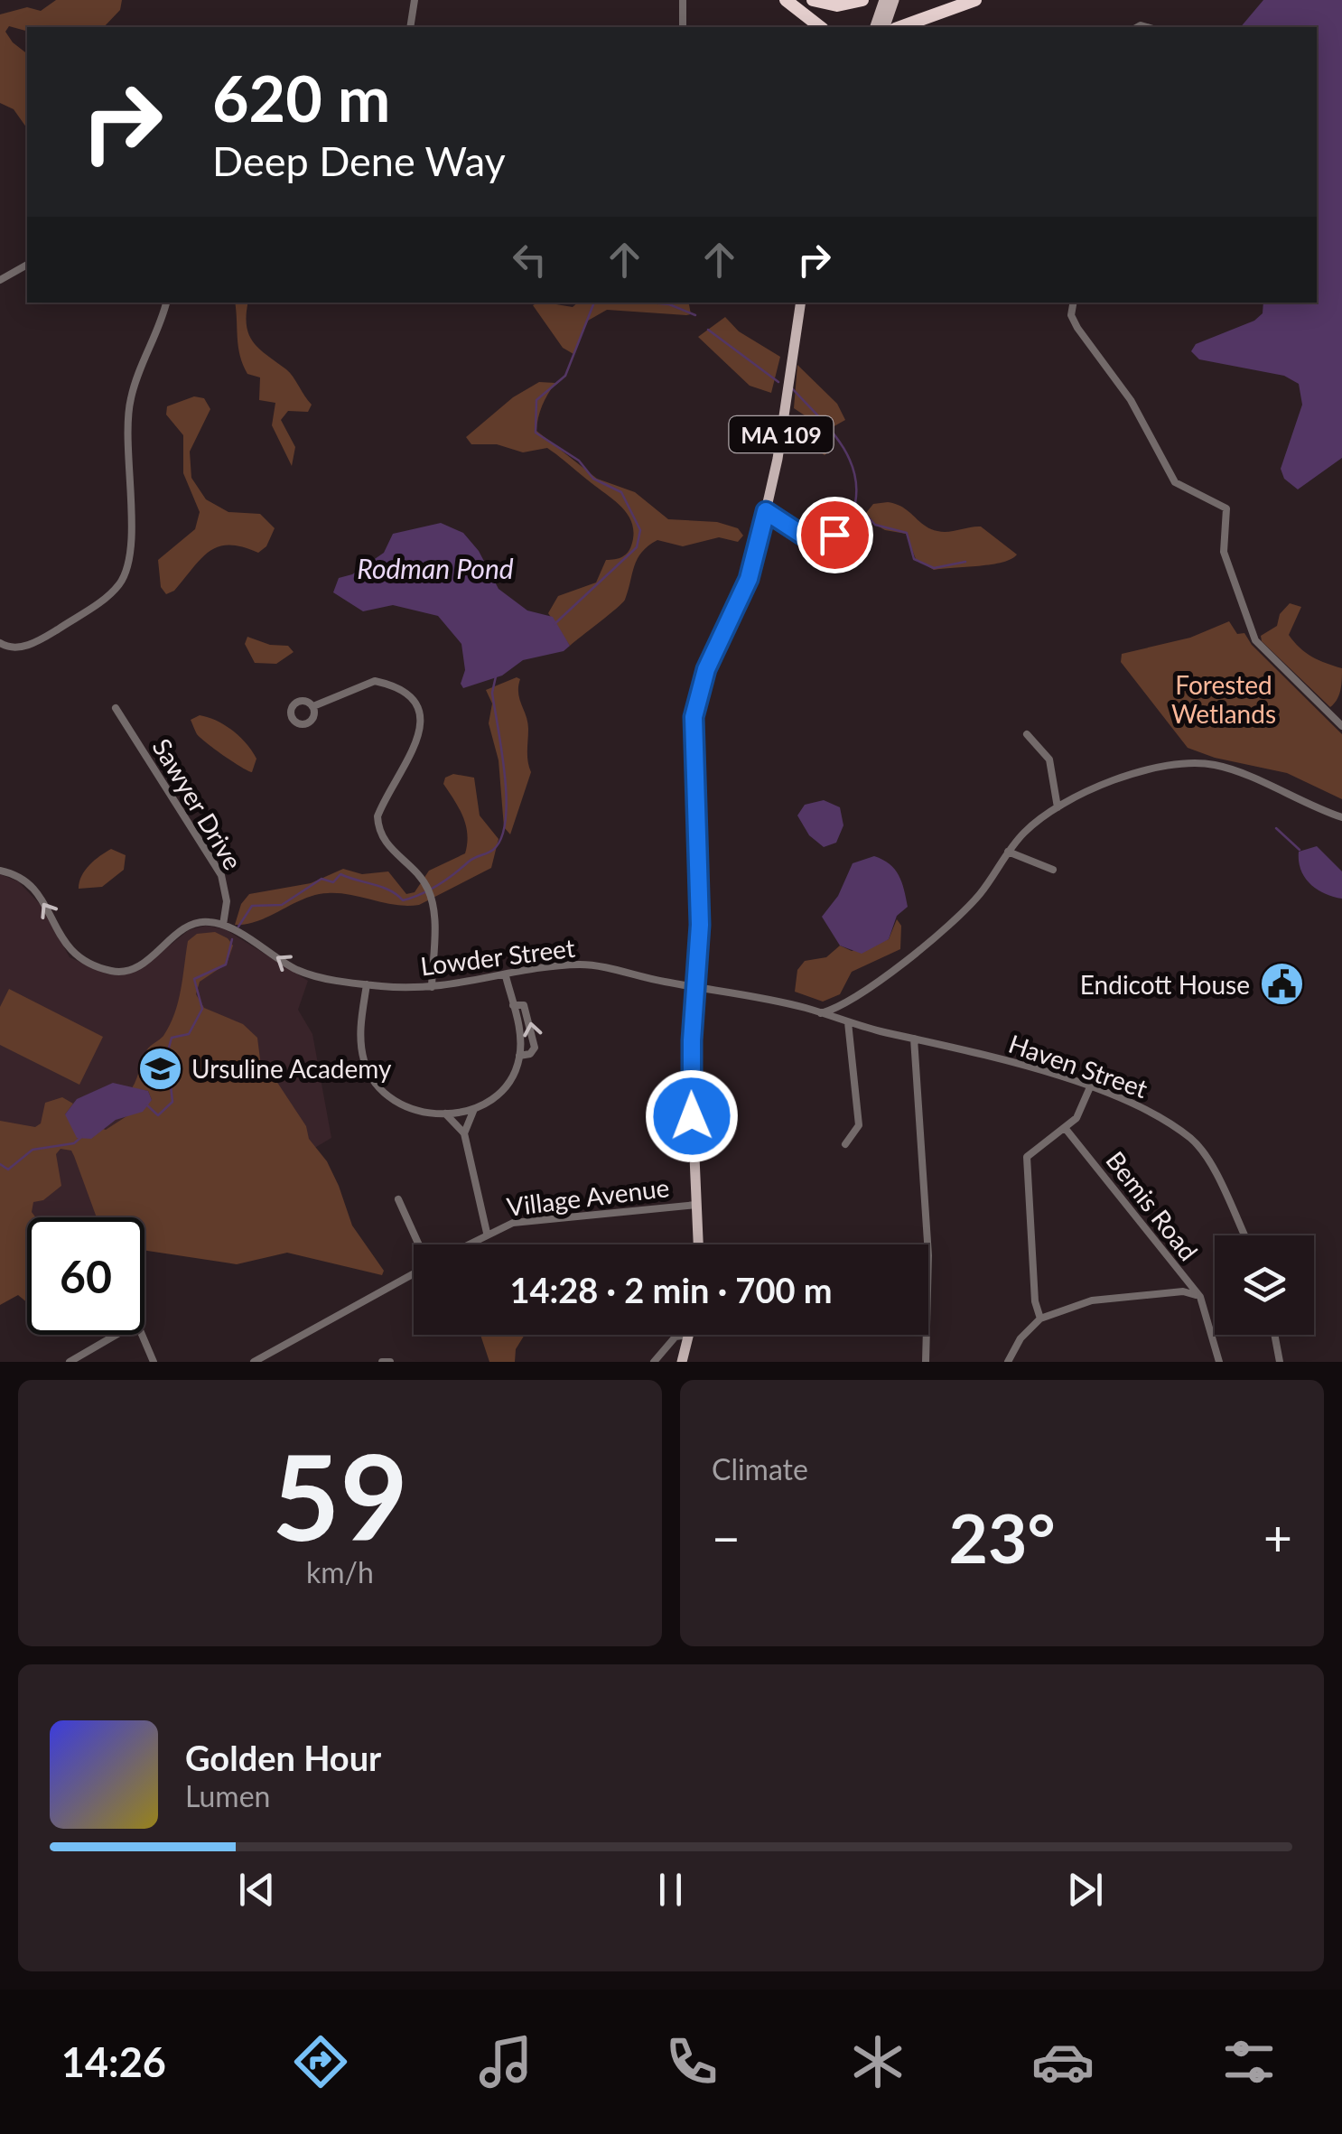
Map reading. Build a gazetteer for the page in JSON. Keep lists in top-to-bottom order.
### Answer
{
  "streets": {
    "main road": ["MA 109"],
    "street": [
      "Sawyer Drive",
      "Lowder Street",
      "Haven Street",
      "Village Avenue",
      "Bemis Road"
    ]
  },
  "crossings": [
    ["MA 109", "Lowder Street"],
    ["MA 109", "Village Avenue"],
    ["Sawyer Drive", "Lowder Street"],
    ["Lowder Street", "Haven Street"]
  ],
  "water": ["Rodman Pond"],
  "parks": ["Forested Wetlands"],
  "places": {
    "public building": ["Endicott House"],
    "school or university": ["Ursuline Academy"]
  },
  "page": {
    "turn": ["620 m", "Deep Dene Way"],
    "limit": "60",
    "trip": "14:28 · 2 min · 700 m",
    "tile": [
      ["59", "km/h"],
      "Climate"
    ],
    "heat": ["−", "23°", "+"],
    "song": ["Golden Hour", "Lumen"],
    "tabs": "14:26"
  }
}
